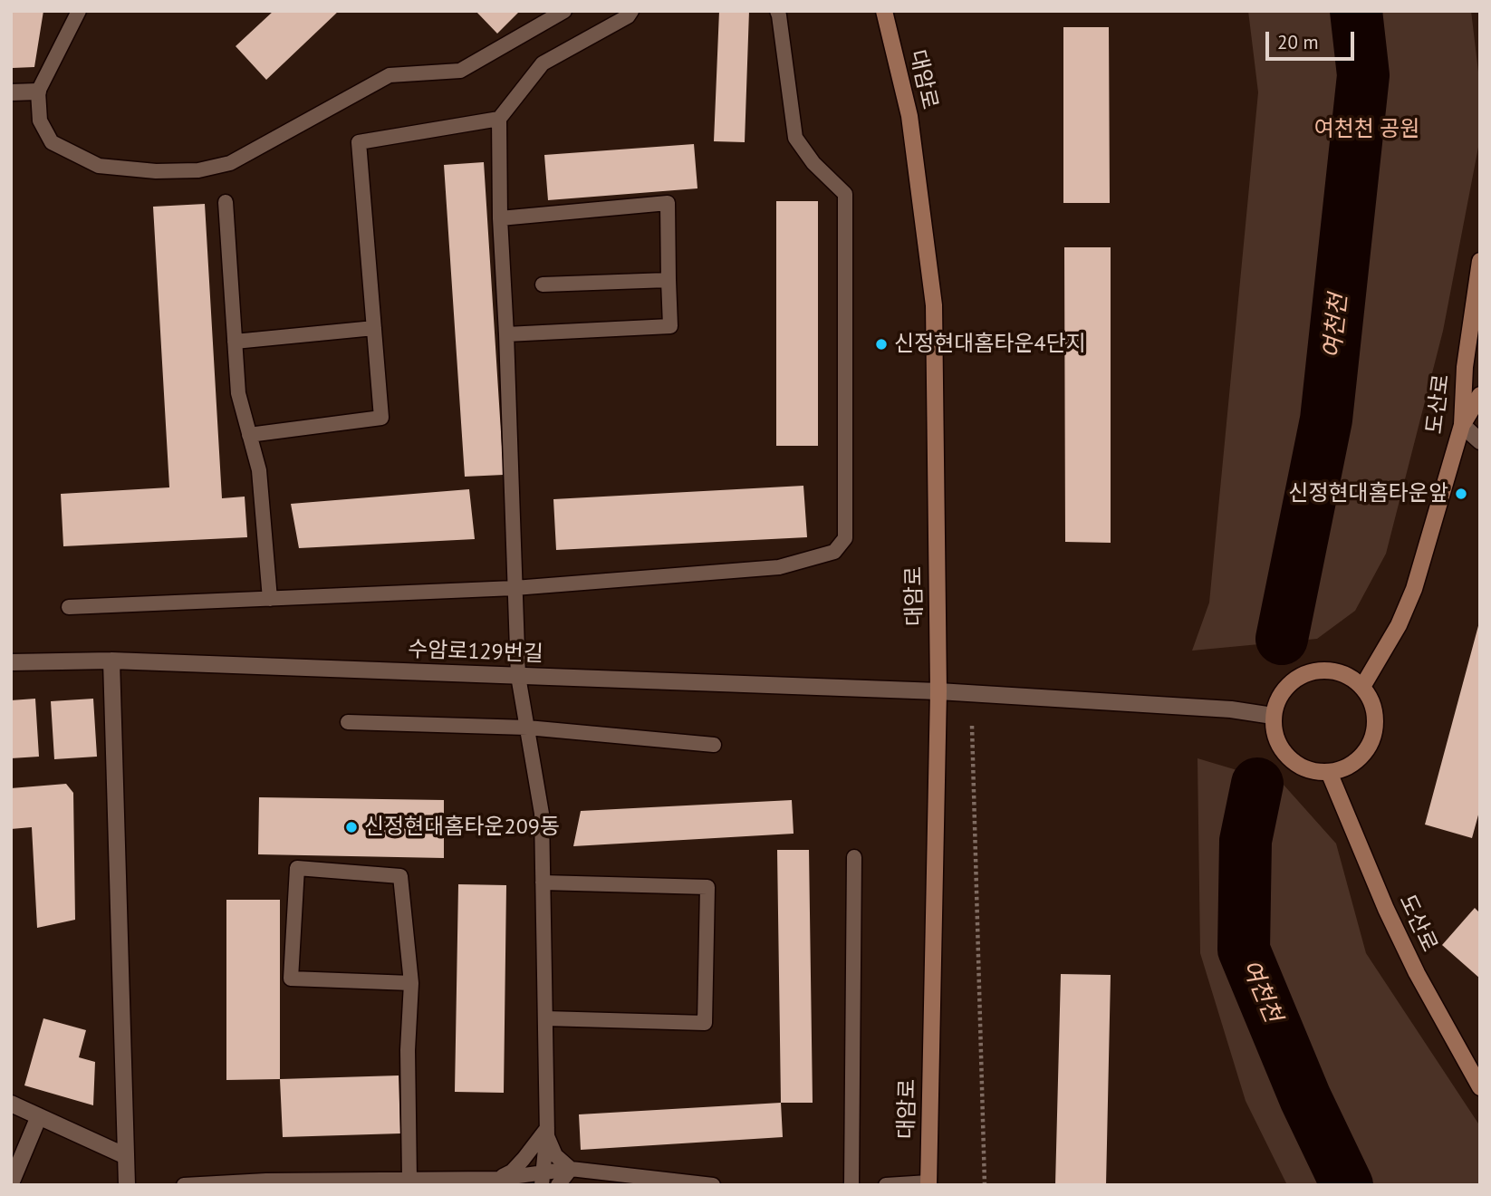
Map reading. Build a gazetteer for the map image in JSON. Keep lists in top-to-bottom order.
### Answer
{
  "streets": {
    "main road": ["대암로", "도산로"],
    "street": ["수암로129번길"]
  },
  "crossings": [
    ["대암로", "수암로129번길"],
    ["도산로", "수암로129번길"]
  ],
  "water": ["여천천"],
  "parks": ["여천천 공원"],
  "places": ["신정현대홈타운4단지", "신정현대홈타운앞", "신정현대홈타운209동"],
  "scale_bar": "20 m"
}
